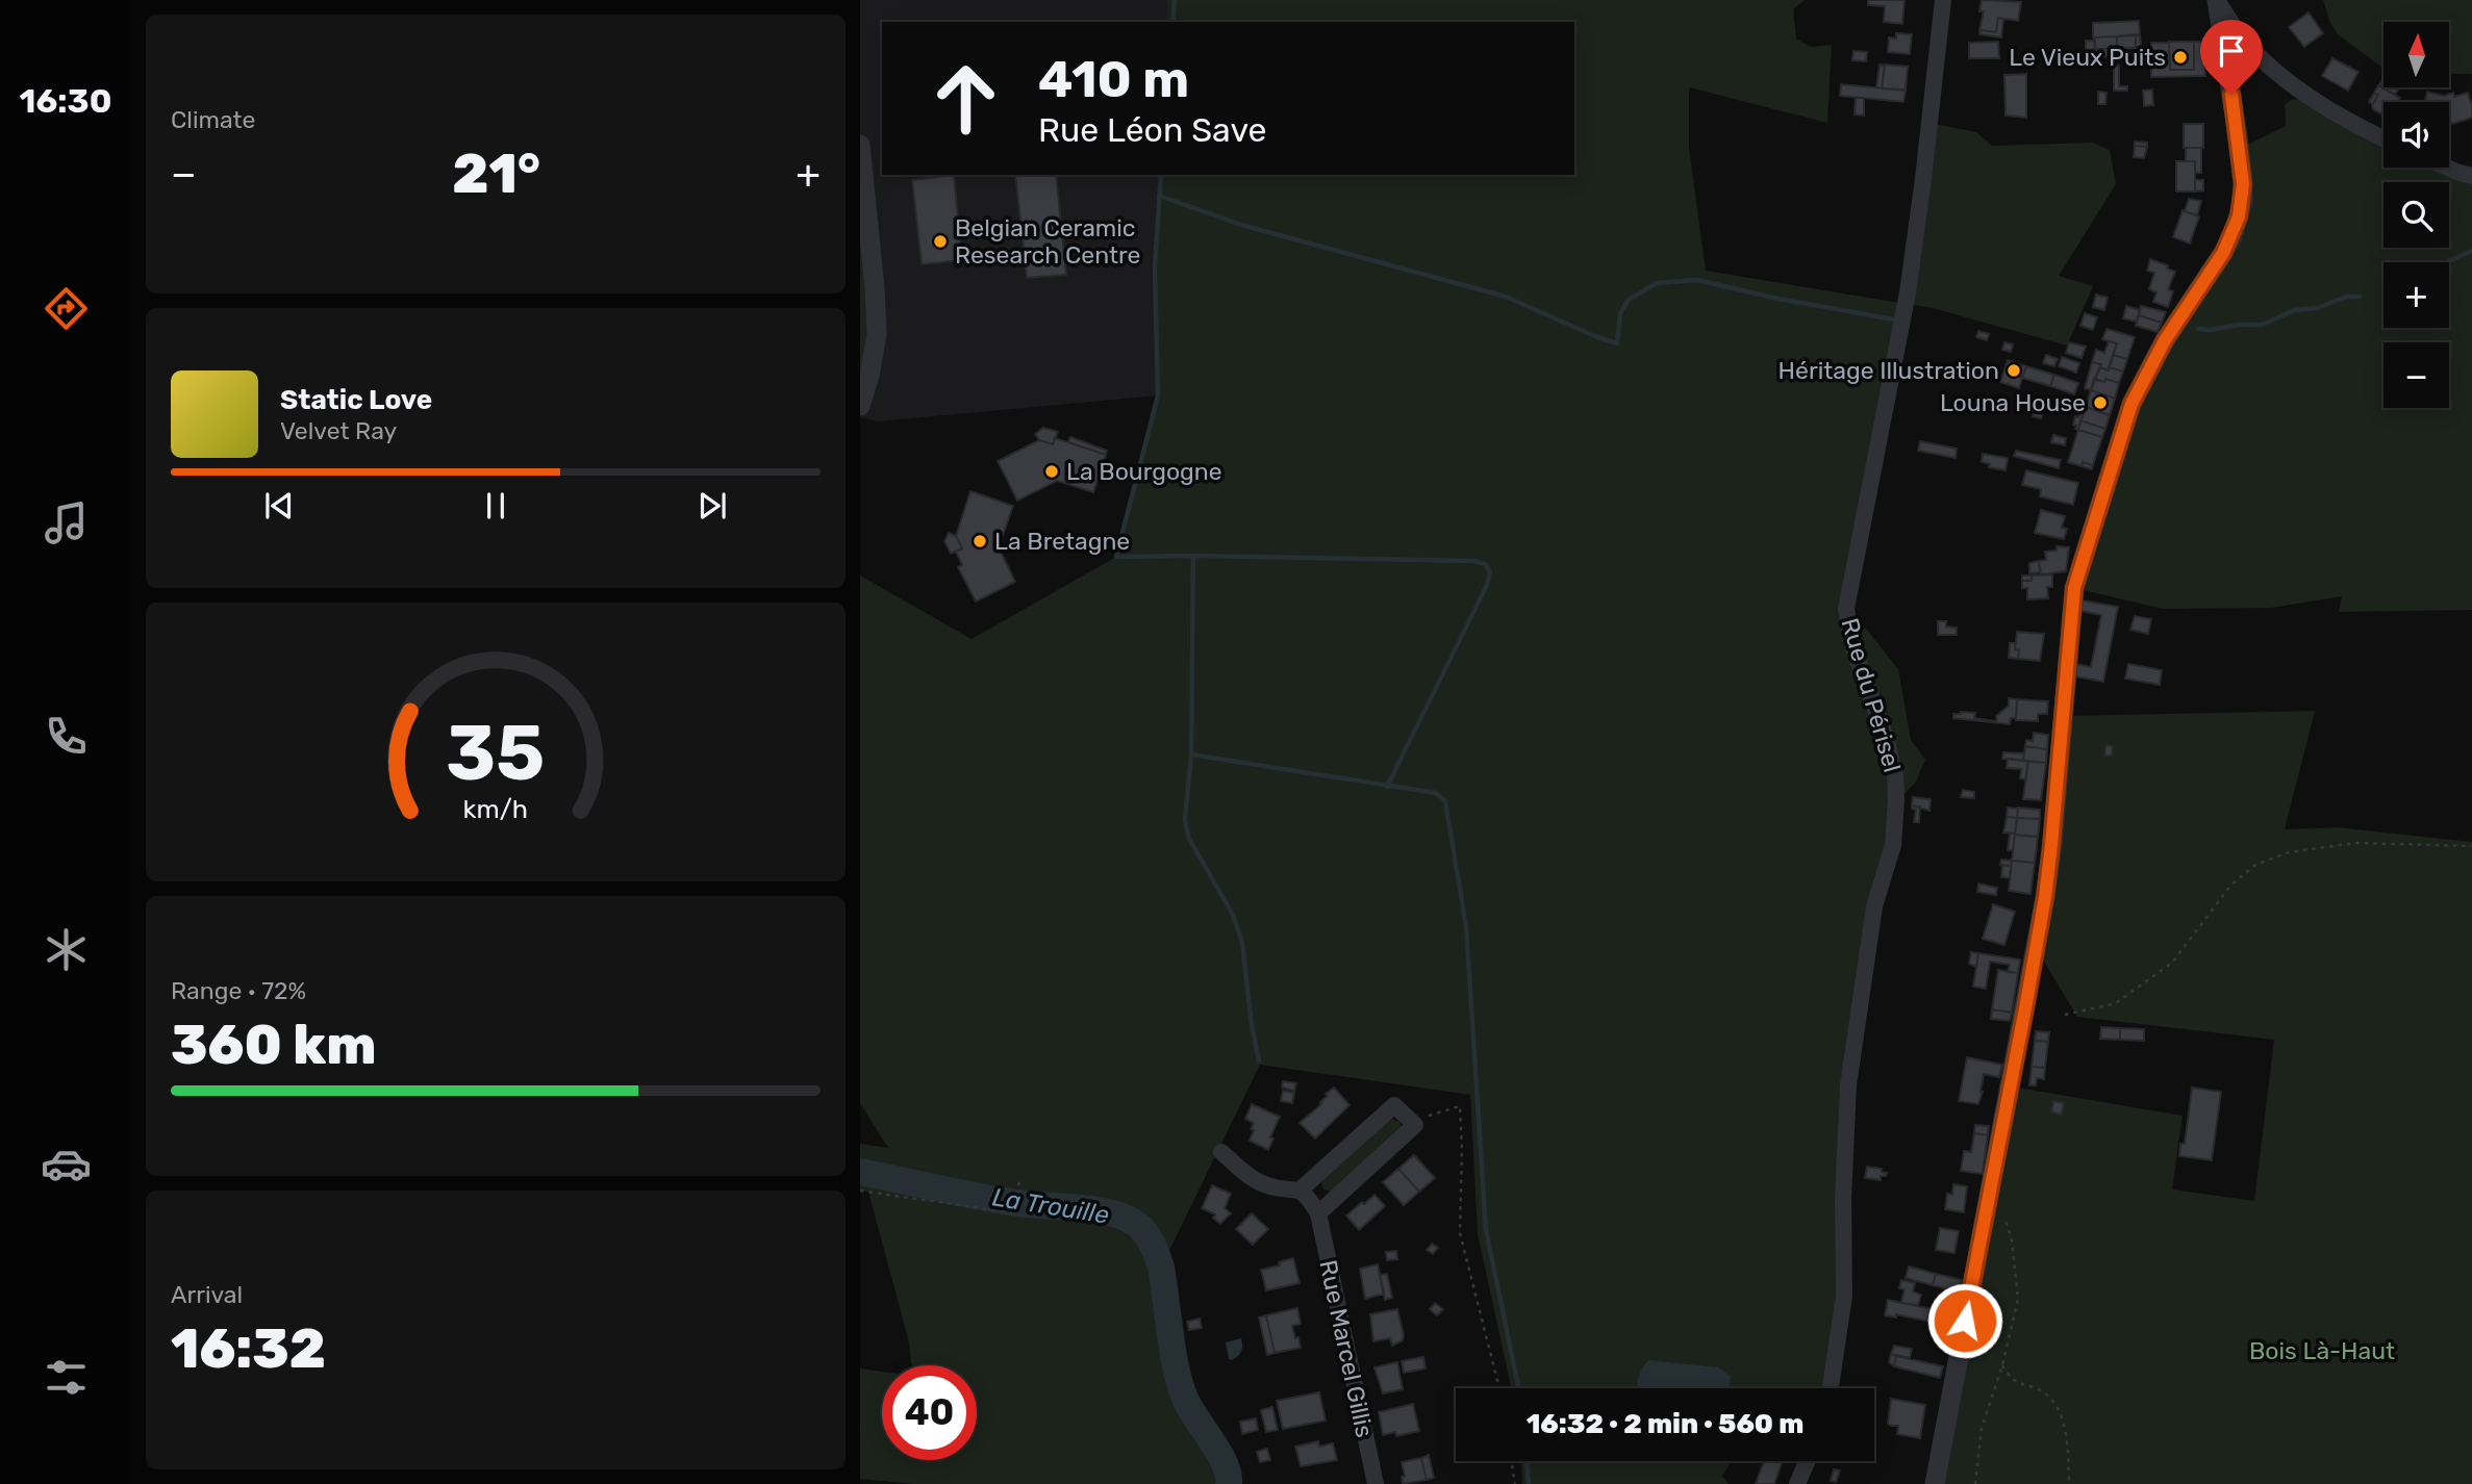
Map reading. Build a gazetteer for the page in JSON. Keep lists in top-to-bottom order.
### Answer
{
  "streets": {
    "street": ["Rue du Périsel", "Rue Marcel Gillis"]
  },
  "water": ["La Trouille"],
  "parks": ["Bois Là-Haut"],
  "places": [
    "Le Vieux Puits",
    "Belgian Ceramic Research Centre",
    "Héritage Illustration",
    "Louna House",
    "La Bourgogne",
    "La Bretagne"
  ],
  "north": "top",
  "page": {
    "tabs": "16:30",
    "tile": [
      "Climate",
      ["Range · 72%", "360 km"],
      ["Arrival", "16:32"]
    ],
    "map_buttons": ["+", "−"],
    "turn": ["410 m", "Rue Léon Save"],
    "heat": ["−", "21°", "+"],
    "song": ["Static Love", "Velvet Ray"],
    "limit": "40",
    "trip": "16:32 · 2 min · 560 m",
    "gauge": ["35", "km/h"]
  }
}
